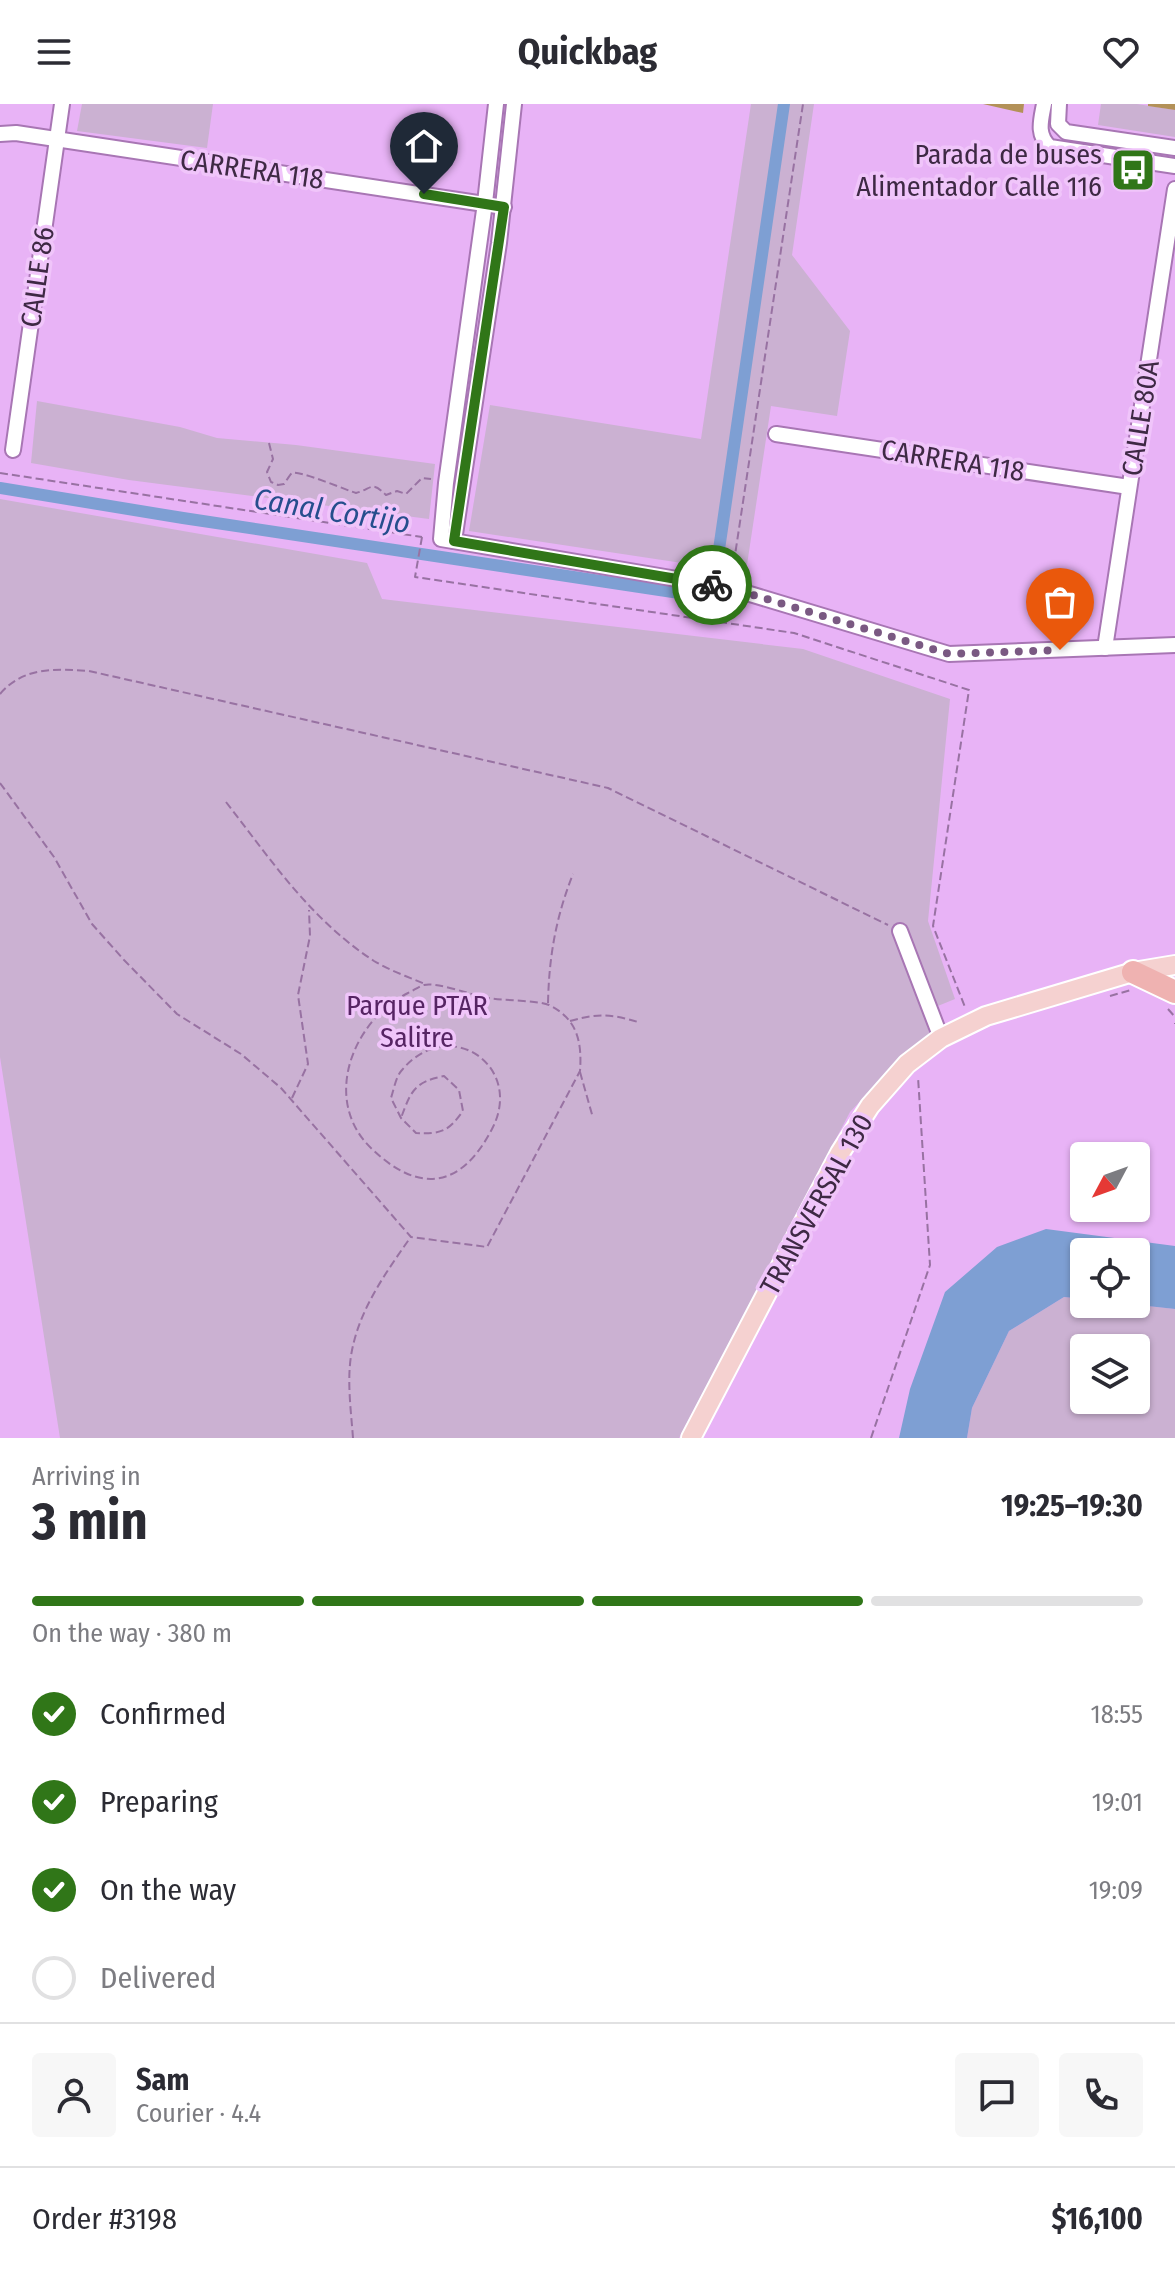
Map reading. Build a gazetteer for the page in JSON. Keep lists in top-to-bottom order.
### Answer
{
  "streets": {
    "main road": ["TRANSVERSAL 130"],
    "street": ["CARRERA 118", "CALLE 86", "CALLE 80A"]
  },
  "crossings": [
    ["CARRERA 118", "CALLE 86"],
    ["CARRERA 118", "CALLE 80A"]
  ],
  "water": ["Canal Cortijo"],
  "parks": ["Parque PTAR Salitre"],
  "places": {
    "bus stop": ["Parada de buses Alimentador Calle 116"]
  },
  "north": "bottom left",
  "page": {
    "header": "Quickbag",
    "heading": ["3 min", "Arriving in", "19:25–19:30"],
    "panel": [
      "Sam",
      "Courier · 4.4",
      "Order #3198",
      "$16,100"
    ],
    "bar": "On the way · 380 m",
    "list": [
      ["Confirmed", "18:55"],
      ["Preparing", "19:01"],
      ["On the way", "19:09"],
      "Delivered"
    ]
  }
}
